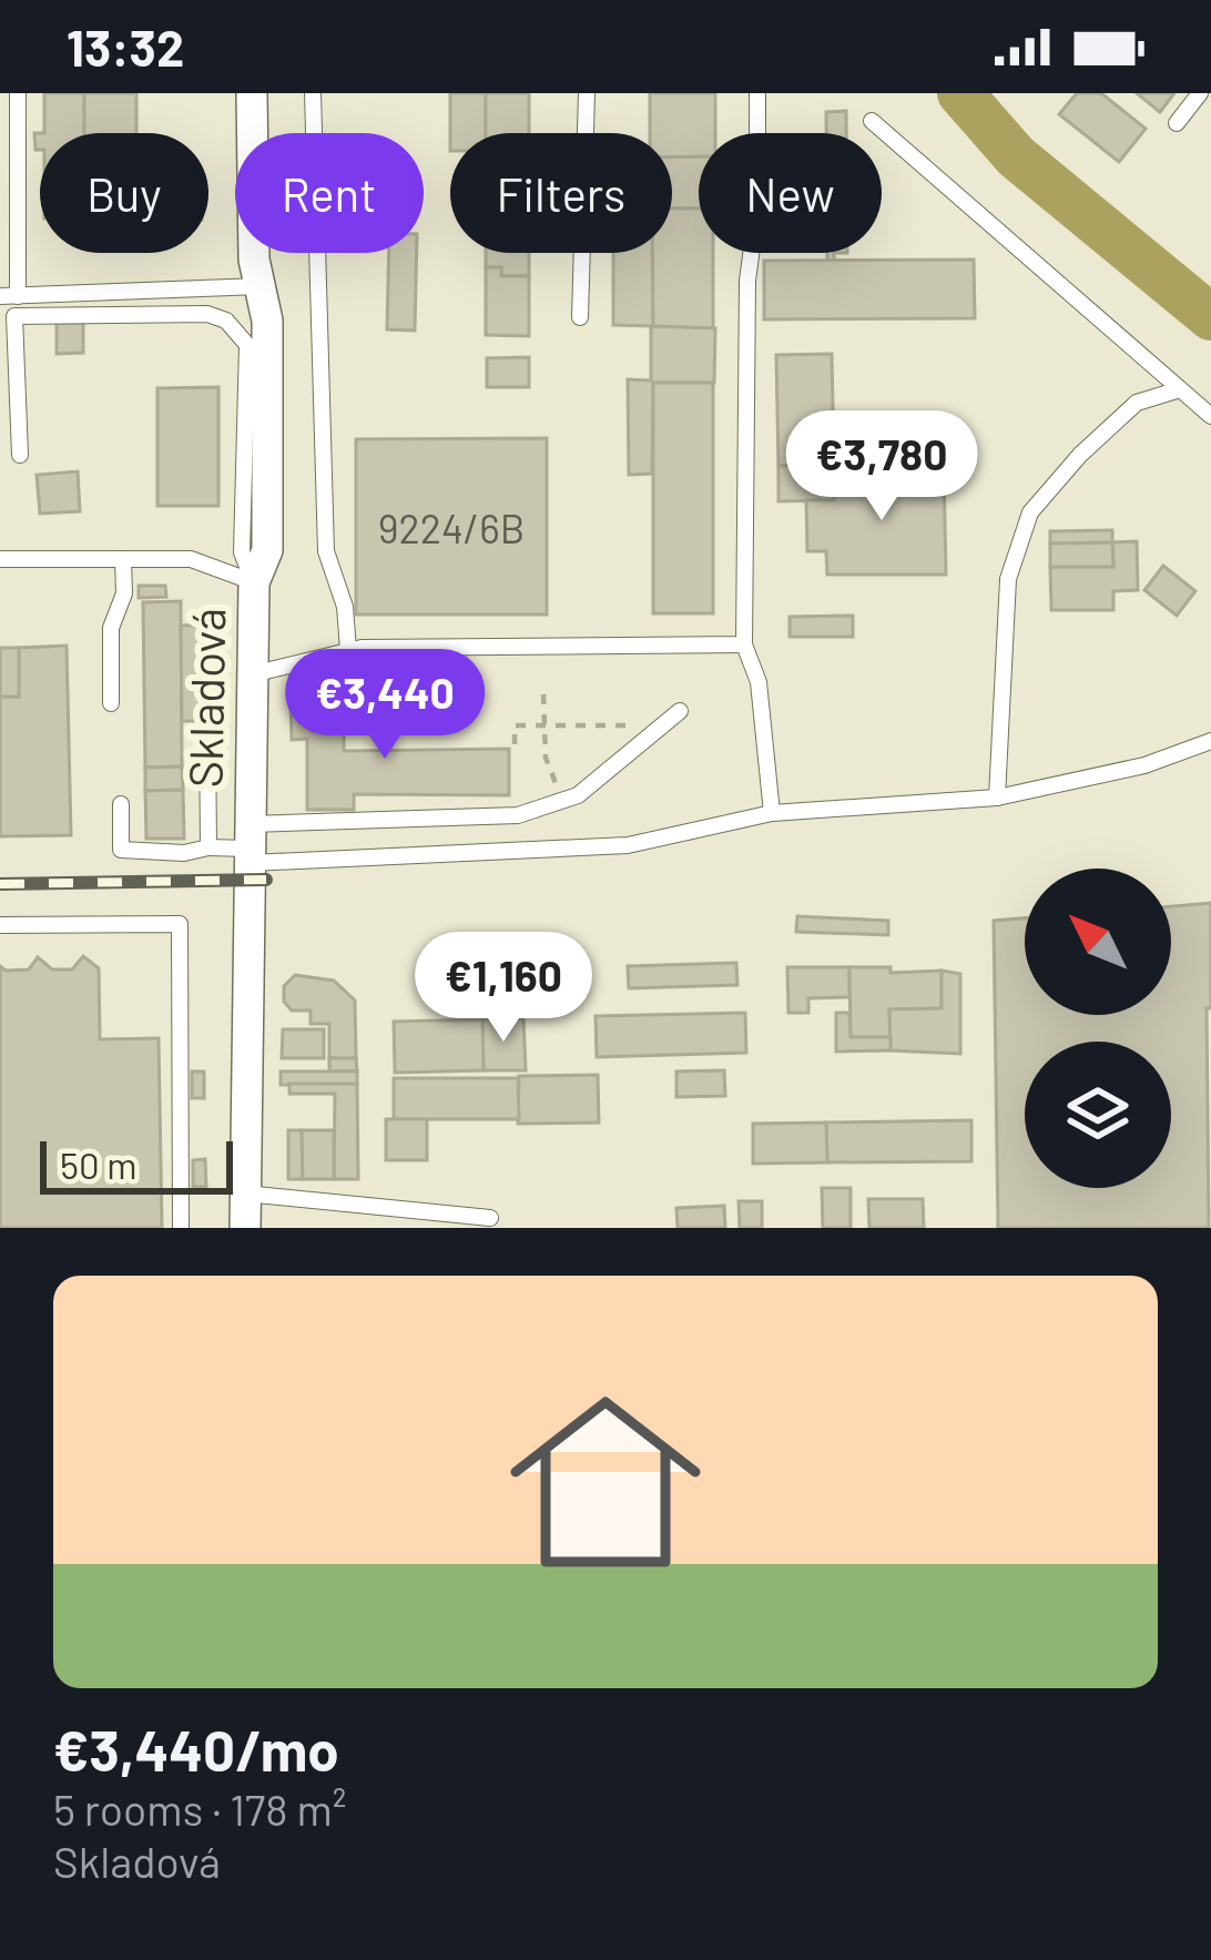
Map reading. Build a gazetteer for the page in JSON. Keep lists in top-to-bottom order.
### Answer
{
  "streets": {
    "street": ["Skladová"]
  },
  "house_numbers": ["9224/6B"],
  "scale_bar": "50 m",
  "north": "top left",
  "page": {
    "status": "13:32",
    "chip": [
      "Buy",
      "Rent",
      "Filters",
      "New"
    ],
    "price": ["€3,780", "€3,440", "€1,160"],
    "scale": "50 m",
    "list": [
      {
        "name": "€3,440/mo",
        "note": "5 rooms · 178 m² · Skladová"
      }
    ]
  }
}
